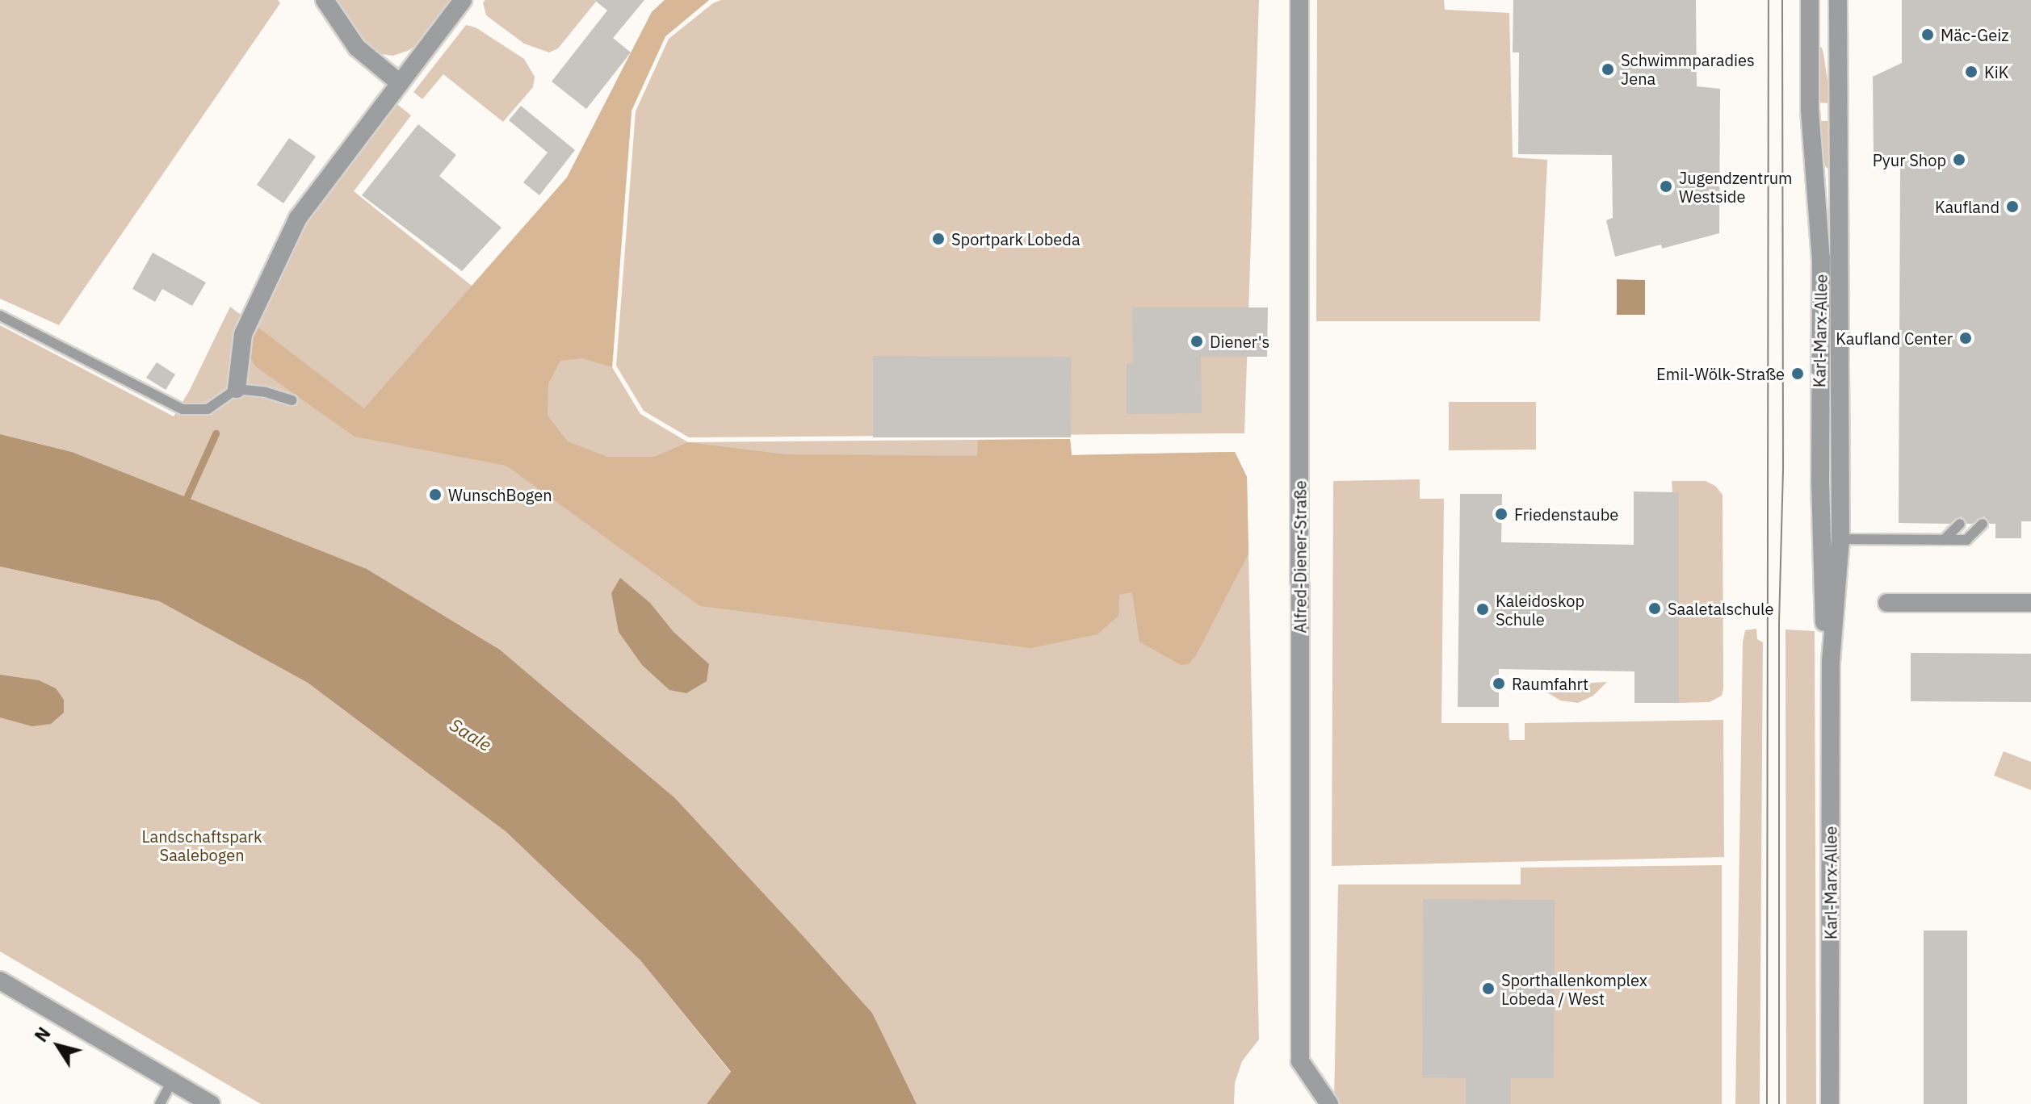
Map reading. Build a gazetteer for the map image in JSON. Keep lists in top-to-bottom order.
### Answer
{
  "streets": {
    "street": ["Karl-Marx-Allee", "Alfred-Diener-Straße"]
  },
  "water": ["Saale"],
  "parks": ["Landschaftspark Saalebogen"],
  "places": [
    "Mäc-Geiz",
    "Schwimmparadies Jena",
    "KiK",
    "Pyur Shop",
    "Jugendzentrum Westside",
    "Kaufland",
    "Sportpark Lobeda",
    "Kaufland Center",
    "Diener's",
    "Emil-Wölk-Straße",
    "WunschBogen",
    "Friedenstaube",
    "Saaletalschule",
    "Kaleidoskop Schule",
    "Raumfahrt",
    "Sporthallenkomplex Lobeda / West"
  ],
  "north": "top left"
}
